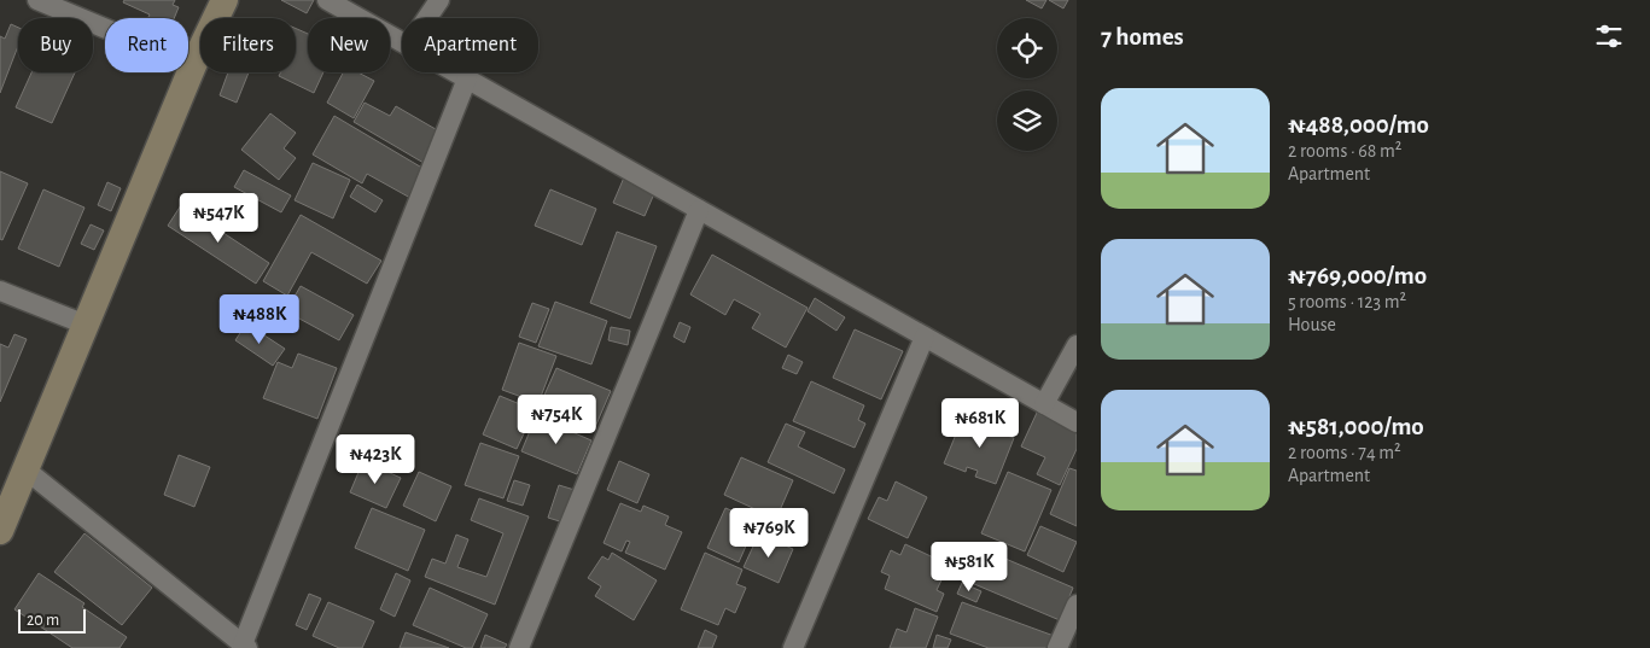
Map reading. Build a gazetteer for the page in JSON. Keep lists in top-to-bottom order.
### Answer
{
  "scale_bar": "20 m",
  "page": {
    "heading": "7 homes",
    "chip": [
      "Buy",
      "Rent",
      "Filters",
      "New",
      "Apartment"
    ],
    "list": [
      {
        "name": "₦488,000/mo",
        "note": "2 rooms · 68 m² · Apartment"
      },
      {
        "name": "₦769,000/mo",
        "note": "5 rooms · 123 m² · House"
      },
      {
        "name": "₦581,000/mo",
        "note": "2 rooms · 74 m² · Apartment"
      }
    ],
    "price": [
      "₦547K",
      "₦488K",
      "₦754K",
      "₦681K",
      "₦423K",
      "₦769K",
      "₦581K"
    ],
    "scale": "20 m"
  }
}
